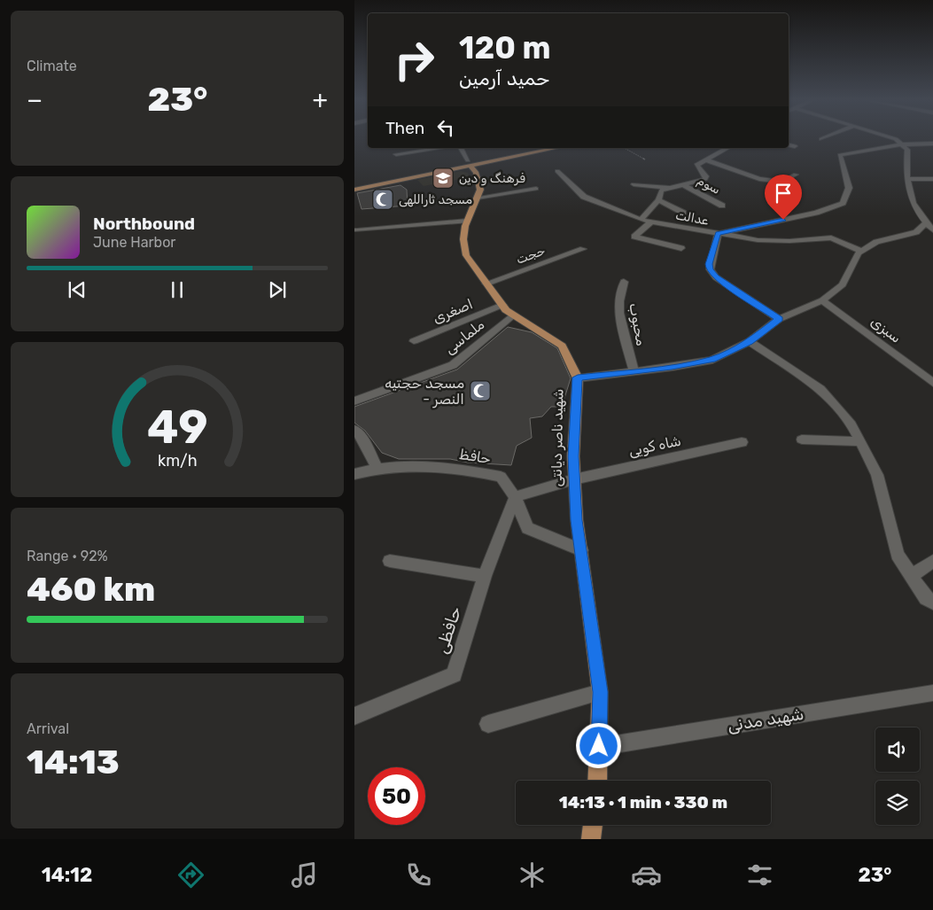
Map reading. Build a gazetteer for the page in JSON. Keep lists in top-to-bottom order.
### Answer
{
  "streets": {
    "main road": ["شهید ناصر دیانتی"],
    "street": [
      "سوم",
      "عدالت",
      "حجت",
      "اصغری",
      "محبوب",
      "سبزی",
      "ملماسی",
      "شاه کویی",
      "حافظ",
      "حافظی",
      "شهید مدنی"
    ]
  },
  "crossings": [
    ["حجت", "شهید ناصر دیانتی"],
    ["اصغری", "شهید ناصر دیانتی"],
    ["ملماسی", "شهید ناصر دیانتی"],
    ["شهید ناصر دیانتی", "شاه کویی"],
    ["شهید ناصر دیانتی", "حافظ"],
    ["شهید ناصر دیانتی", "شهید مدنی"],
    ["شاه کویی", "حافظ"],
    ["شاه کویی", "حافظی"],
    ["حافظ", "حافظی"]
  ],
  "places": {
    "school or university": ["فرهنگ و دین"],
    "mosque": ["مسجد ثاراللهی", "مسجد حجتیه - النصر"]
  },
  "page": {
    "tile": [
      "Climate",
      ["Range · 92%", "460 km"],
      ["Arrival", "14:13"]
    ],
    "turn": ["120 m", "حمید آرمین"],
    "heat": ["−", "23°", "+"],
    "then": "Then",
    "song": ["Northbound", "June Harbor"],
    "limit": "50",
    "trip": "14:13 · 1 min · 330 m",
    "tabs": ["14:12", "23°"],
    "gauge": ["49", "km/h"]
  }
}
